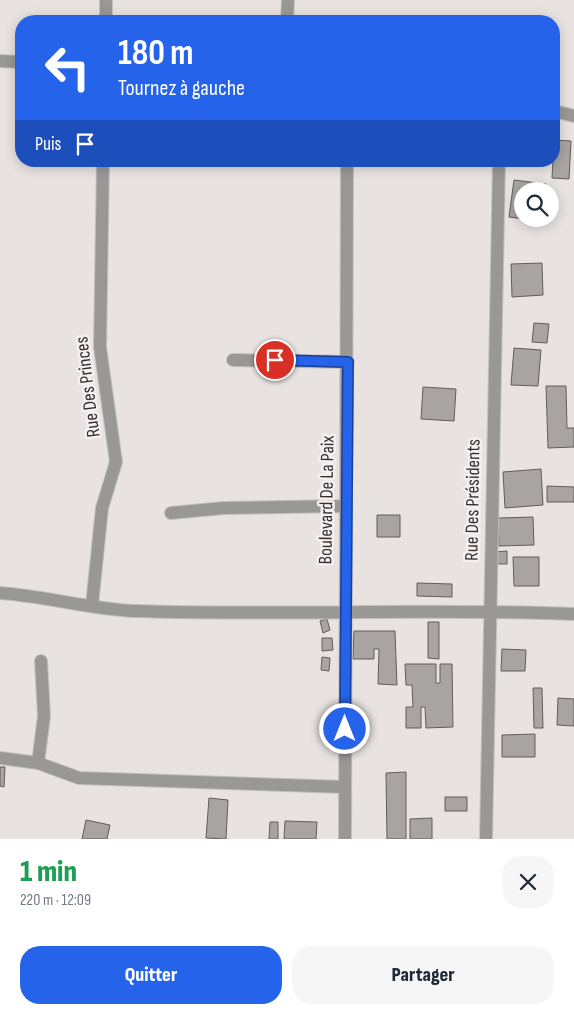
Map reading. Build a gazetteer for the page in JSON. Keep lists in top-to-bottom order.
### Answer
{
  "streets": {
    "street": ["Rue Des Princes", "Boulevard De La Paix", "Rue Des Présidents"]
  },
  "page": {
    "turn": ["180 m", "Tournez à gauche"],
    "then": "Puis",
    "heading": ["1 min", "220 m · 12:09"],
    "buttons": ["Quitter", "Partager"]
  }
}
